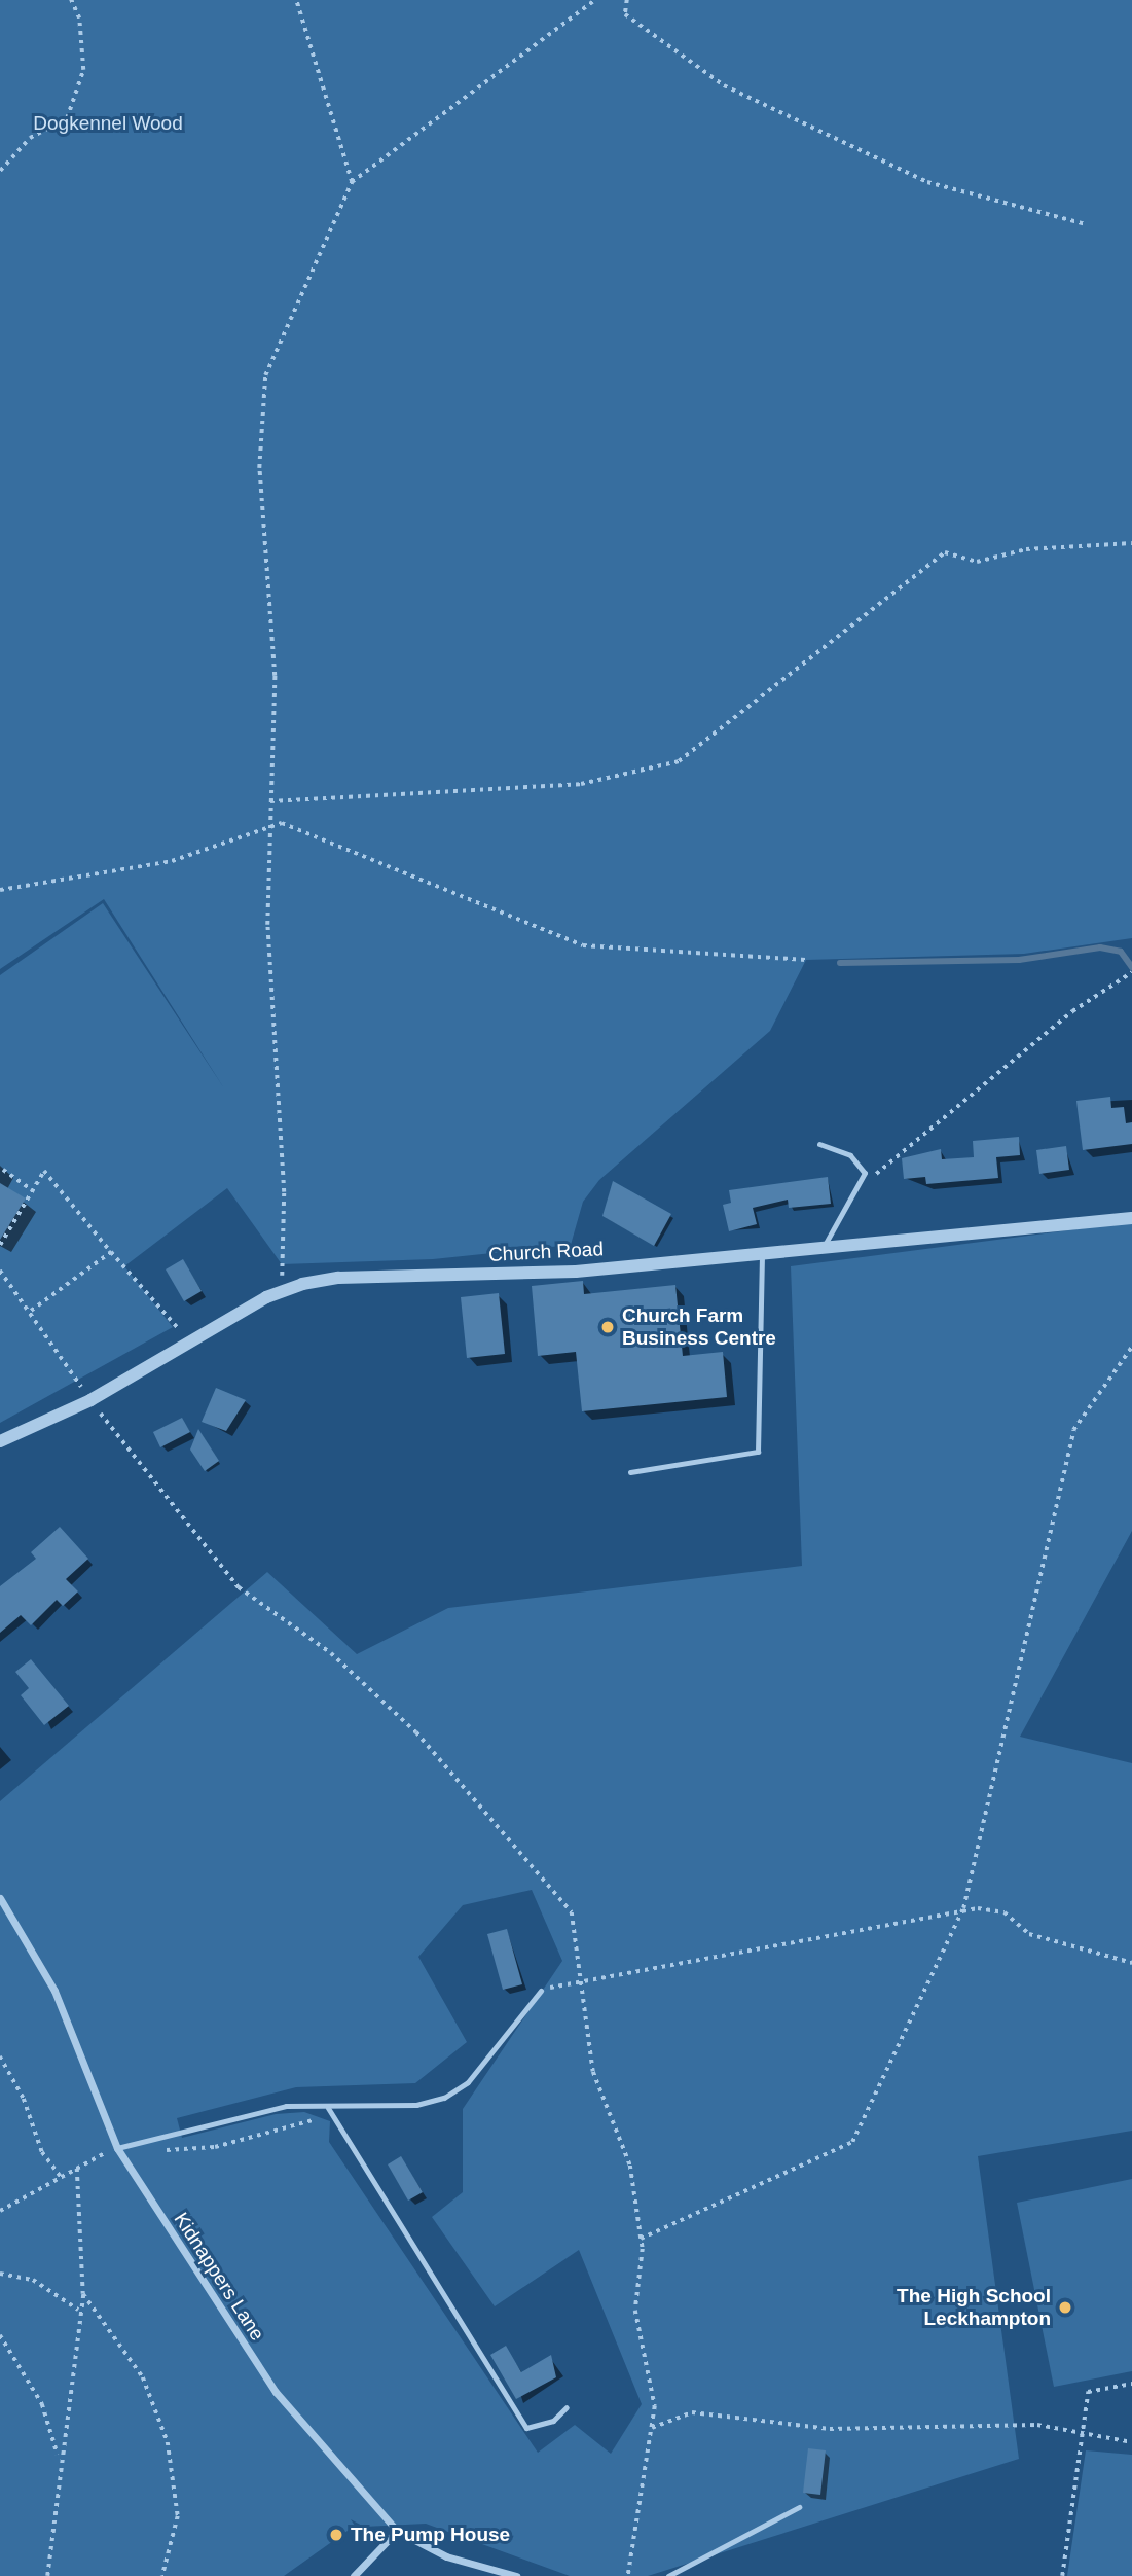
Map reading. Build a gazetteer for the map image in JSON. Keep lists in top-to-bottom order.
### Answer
{
  "streets": {
    "street": ["Church Road", "Kidnappers Lane"]
  },
  "parks": ["Dogkennel Wood"],
  "places": ["Church Farm Business Centre", "The High School Leckhampton", "The Pump House"]
}
